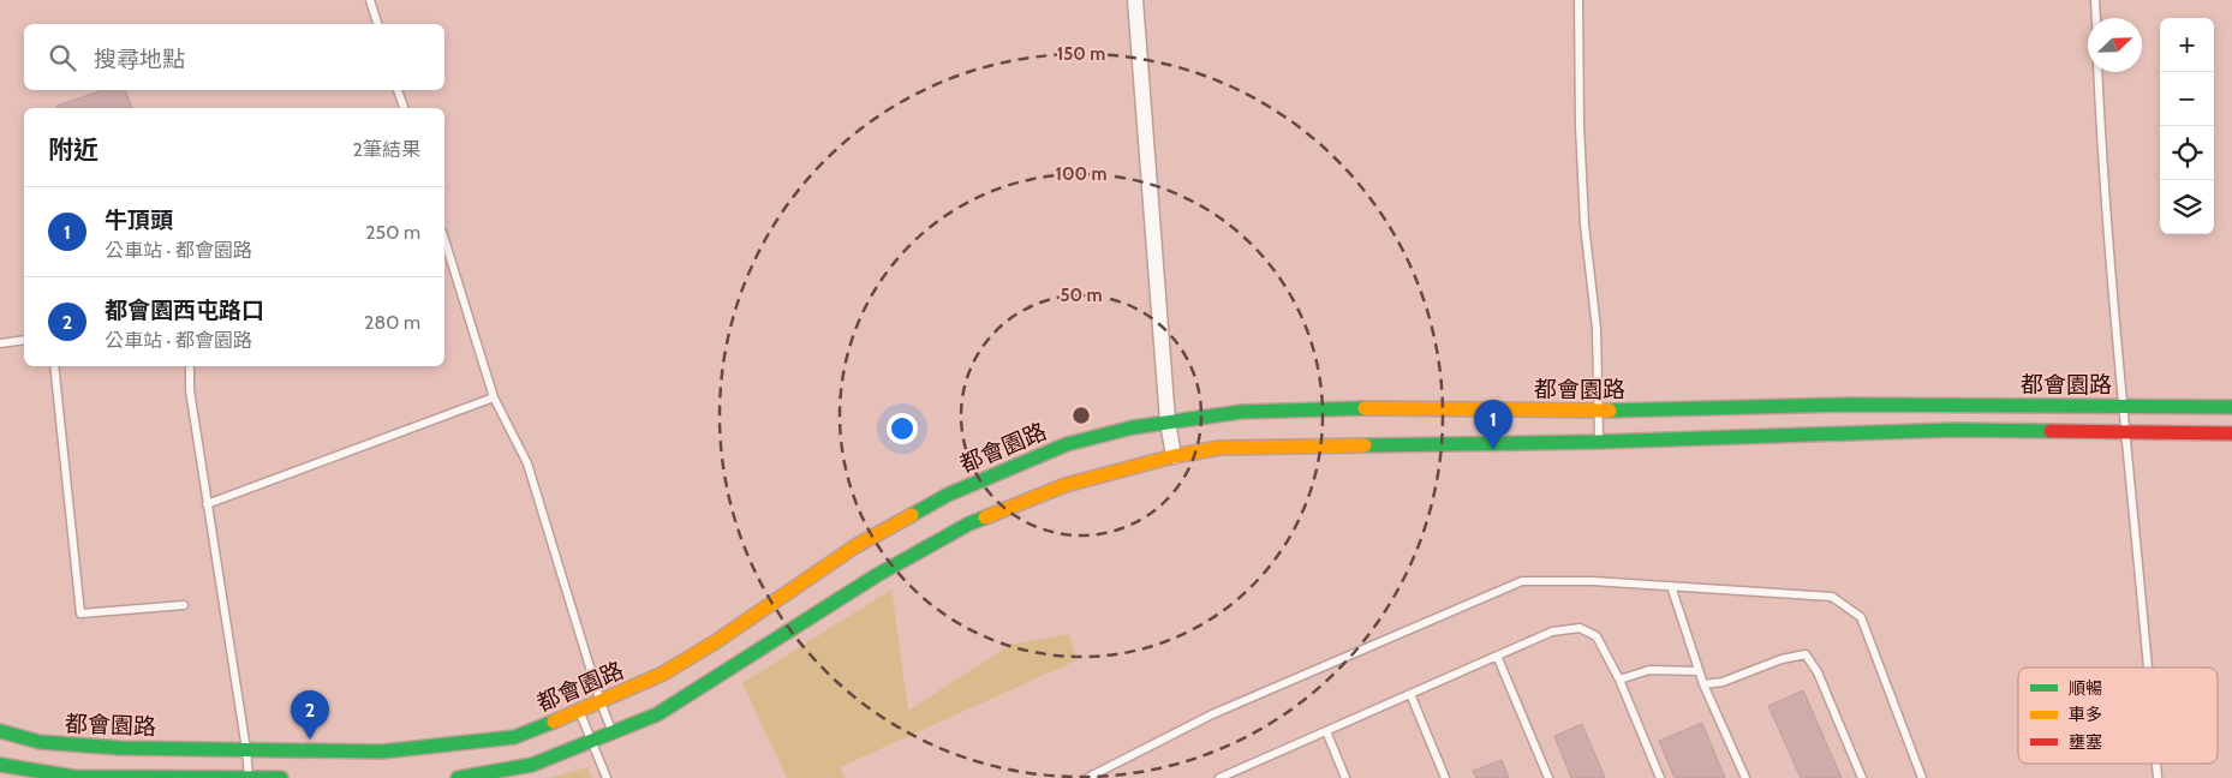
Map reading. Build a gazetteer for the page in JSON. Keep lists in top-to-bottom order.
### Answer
{
  "streets": {
    "street": ["都會園路"]
  },
  "legend": ["順暢", "車多", "壅塞"],
  "north": "top right",
  "page": {
    "map_buttons": ["+", "−"],
    "search": "搜尋地點",
    "heading": ["附近", "2筆結果"],
    "list": [
      {
        "mark": "1",
        "name": "牛頂頭",
        "note": "公車站 · 都會園路",
        "value": "250 m"
      },
      {
        "mark": "2",
        "name": "都會園西屯路口",
        "note": "公車站 · 都會園路",
        "value": "280 m"
      }
    ],
    "pins": ["1", "2"]
  },
  "rings": ["150 m", "100 m", "50 m"]
}
